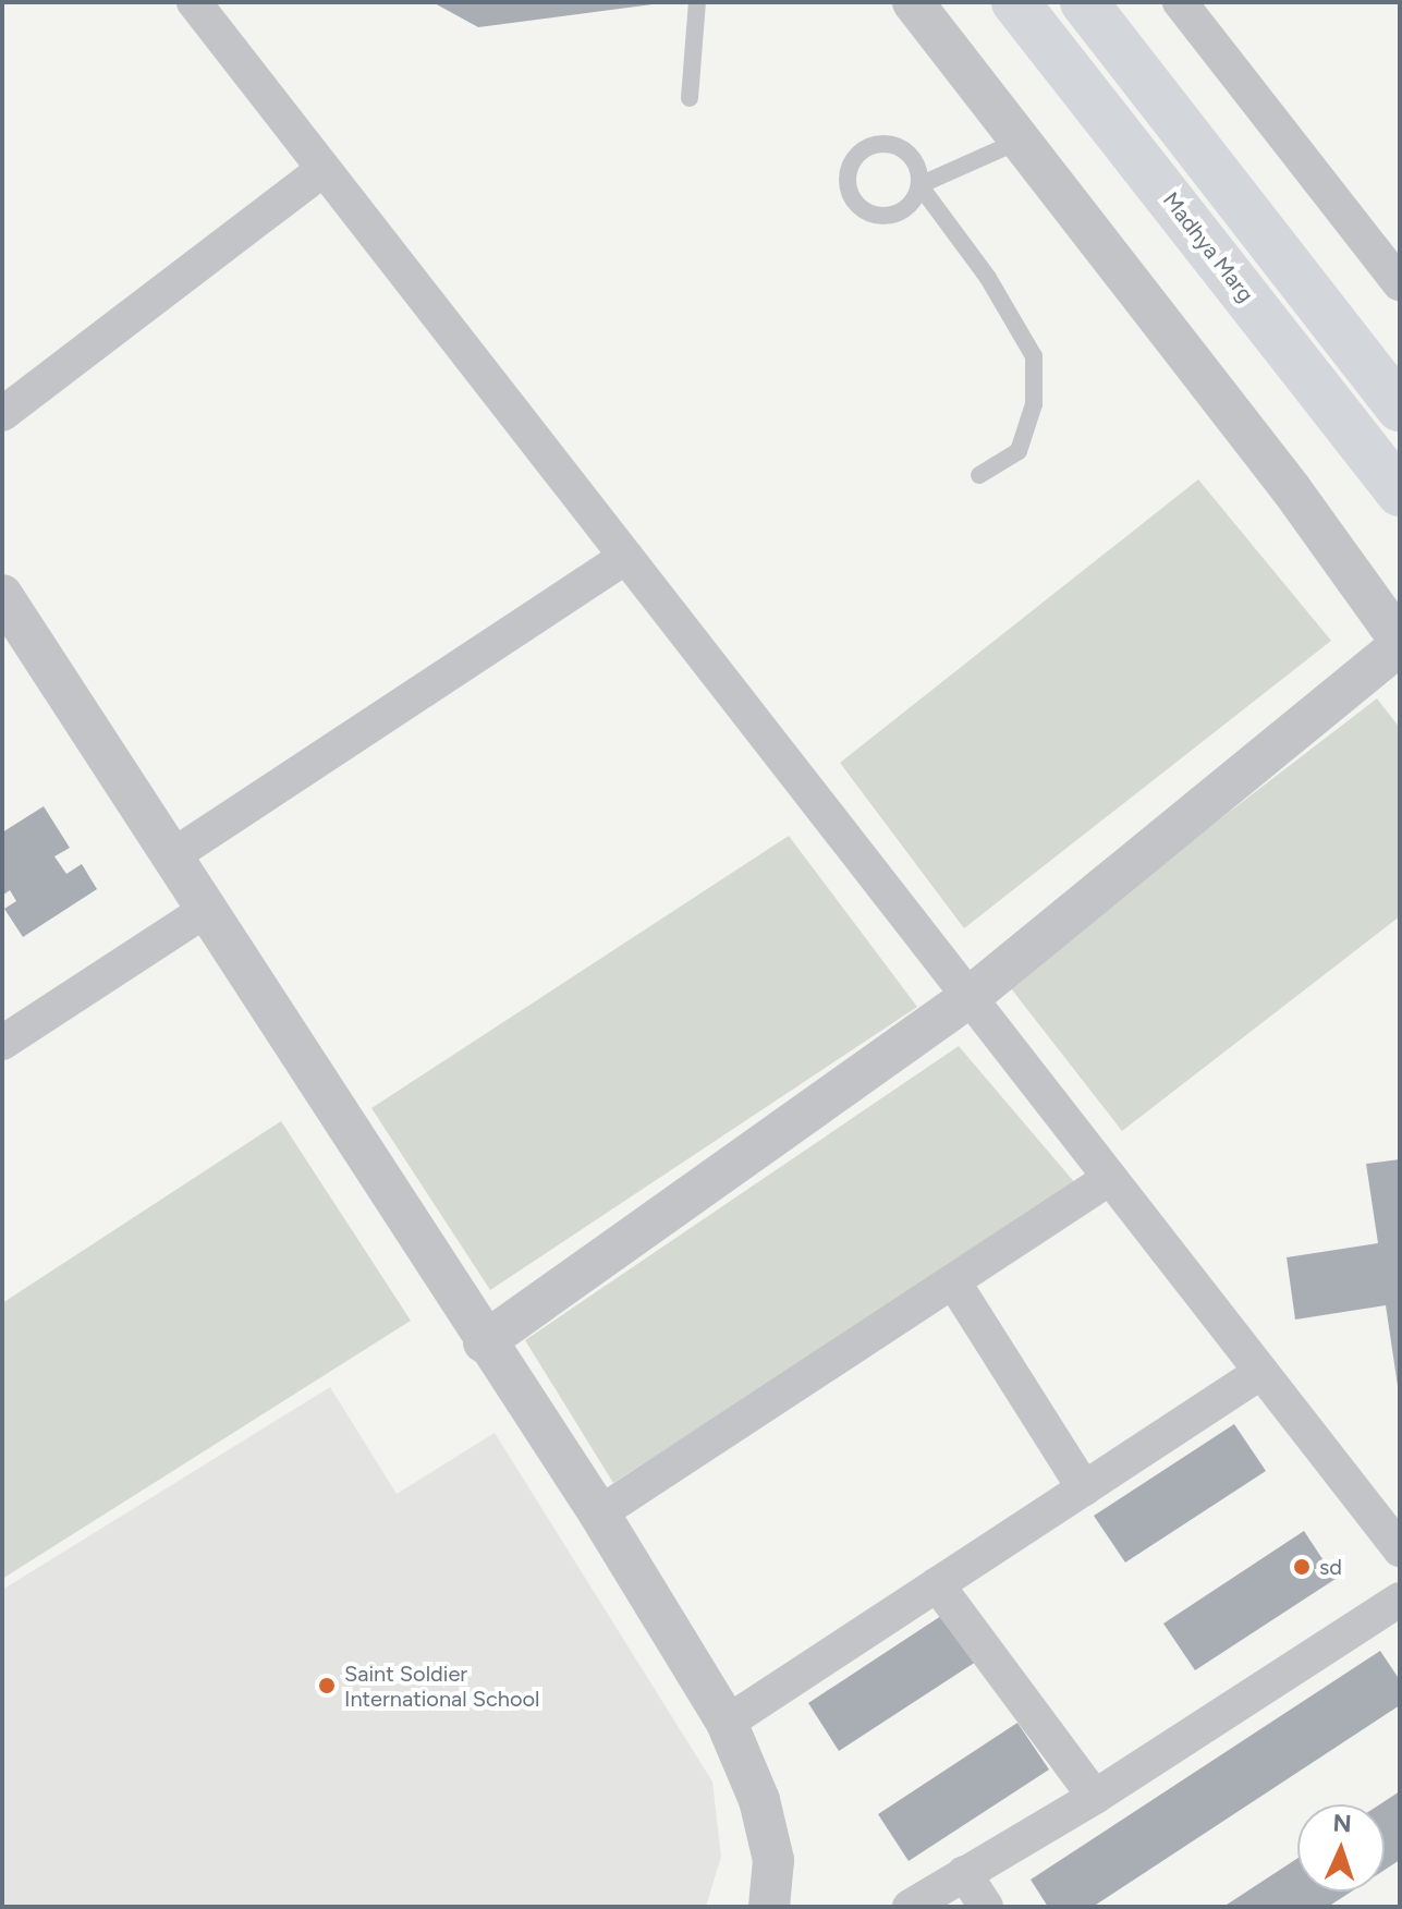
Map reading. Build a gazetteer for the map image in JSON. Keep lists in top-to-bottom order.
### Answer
{
  "streets": {
    "main road": ["Madhya Marg"]
  },
  "places": ["sd", "Saint Soldier International School"],
  "north": "top"
}
